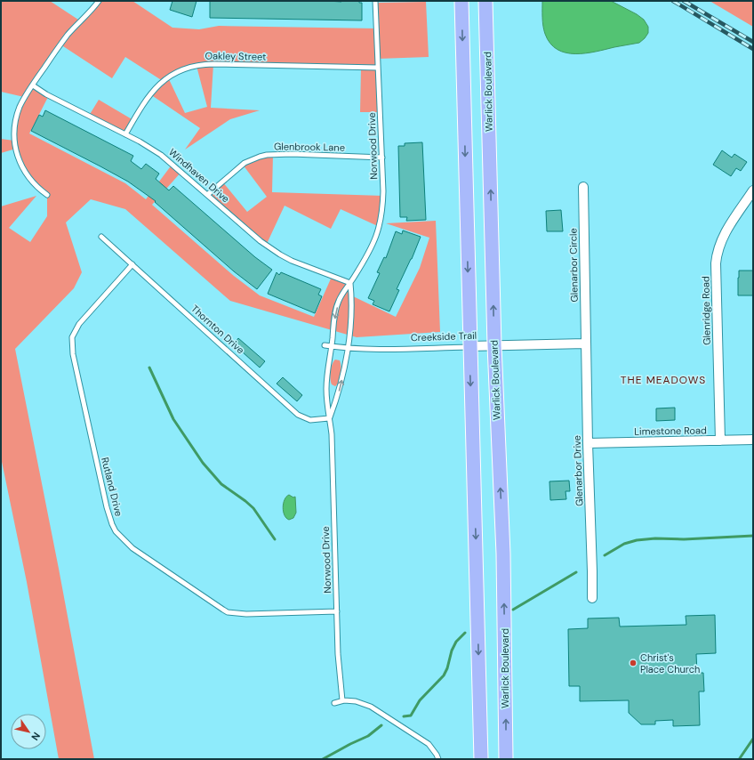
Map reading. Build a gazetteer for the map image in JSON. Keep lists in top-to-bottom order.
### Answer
{
  "streets": {
    "main road": ["Warlick Boulevard"],
    "street": [
      "Glenarbor Circle",
      "Glenridge Road",
      "Creekside Trail",
      "Limestone Road",
      "Glenarbor Drive"
    ],
    "lane": [
      "Oakley Street",
      "Norwood Drive",
      "Glenbrook Lane",
      "Windhaven Drive",
      "Thornton Drive",
      "Rutland Drive"
    ]
  },
  "crossings": [
    ["Oakley Street", "Norwood Drive"],
    ["Oakley Street", "Windhaven Drive"],
    ["Warlick Boulevard", "Creekside Trail"],
    ["Norwood Drive", "Glenbrook Lane"],
    ["Norwood Drive", "Windhaven Drive"],
    ["Norwood Drive", "Thornton Drive"],
    ["Norwood Drive", "Creekside Trail"],
    ["Norwood Drive", "Rutland Drive"],
    ["Glenbrook Lane", "Windhaven Drive"],
    ["Glenarbor Circle", "Creekside Trail"],
    ["Glenarbor Circle", "Glenarbor Drive"],
    ["Glenridge Road", "Limestone Road"],
    ["Thornton Drive", "Rutland Drive"],
    ["Creekside Trail", "Glenarbor Drive"],
    ["Limestone Road", "Glenarbor Drive"]
  ],
  "districts": ["THE MEADOWS"],
  "places": ["Christ's Place Church"],
  "north": "bottom right"
}
